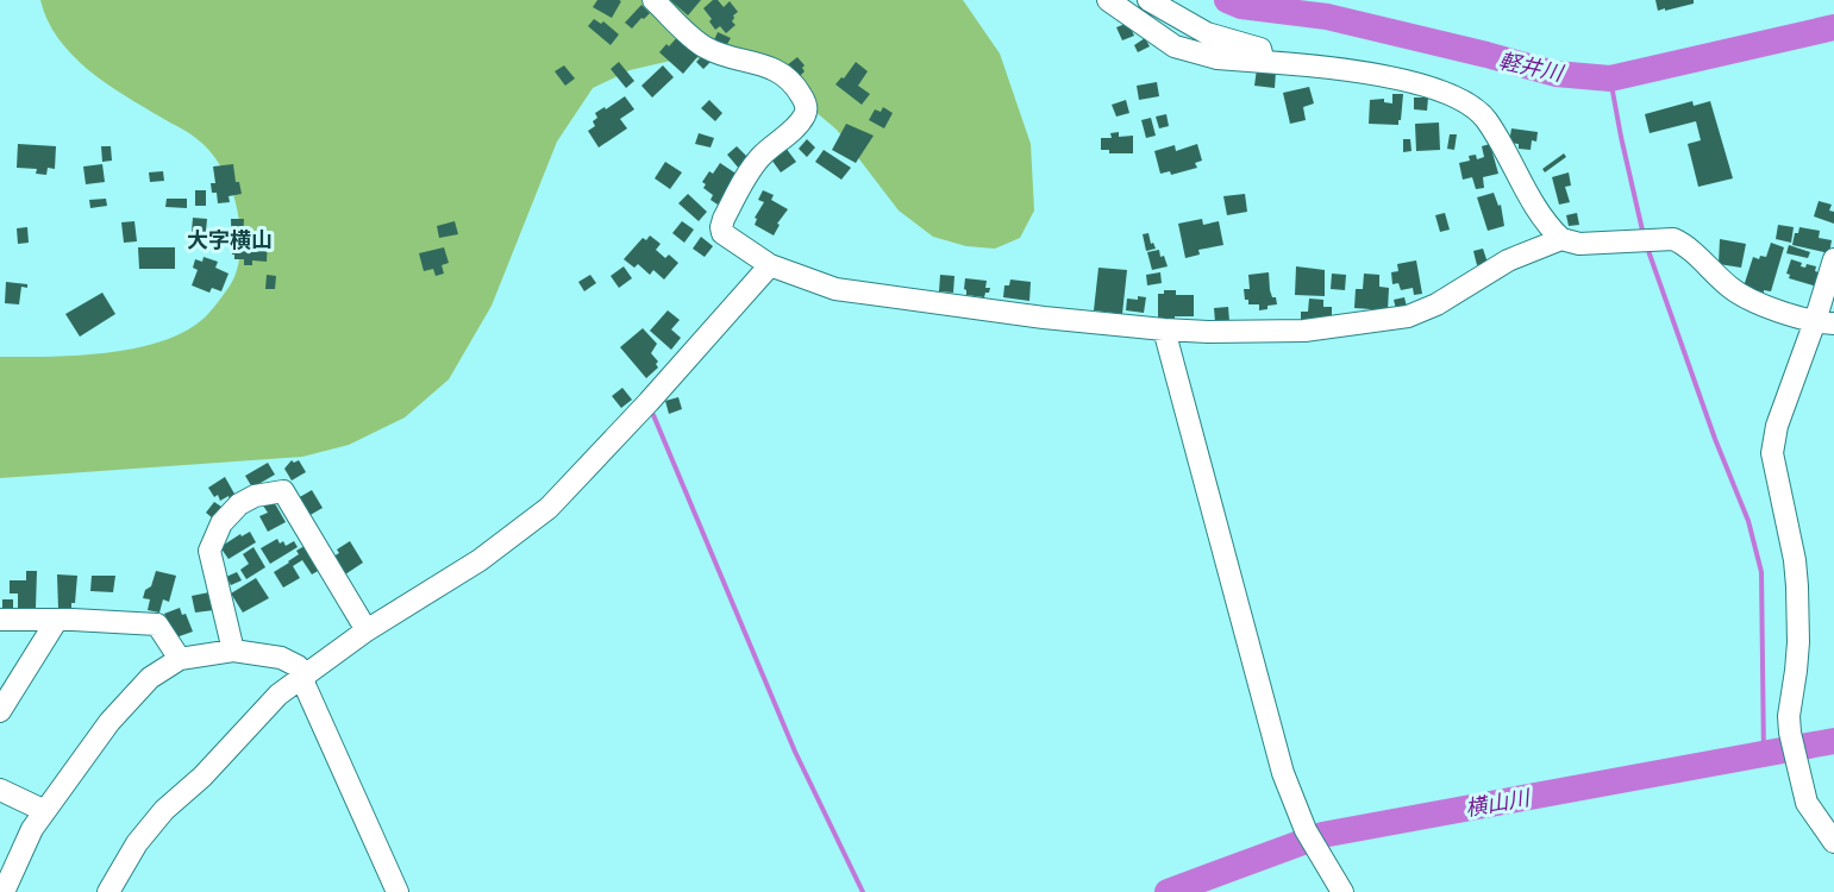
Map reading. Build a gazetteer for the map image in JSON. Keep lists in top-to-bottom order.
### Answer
{
  "districts": ["大字横山"],
  "water": ["軽井川", "横山川"]
}
